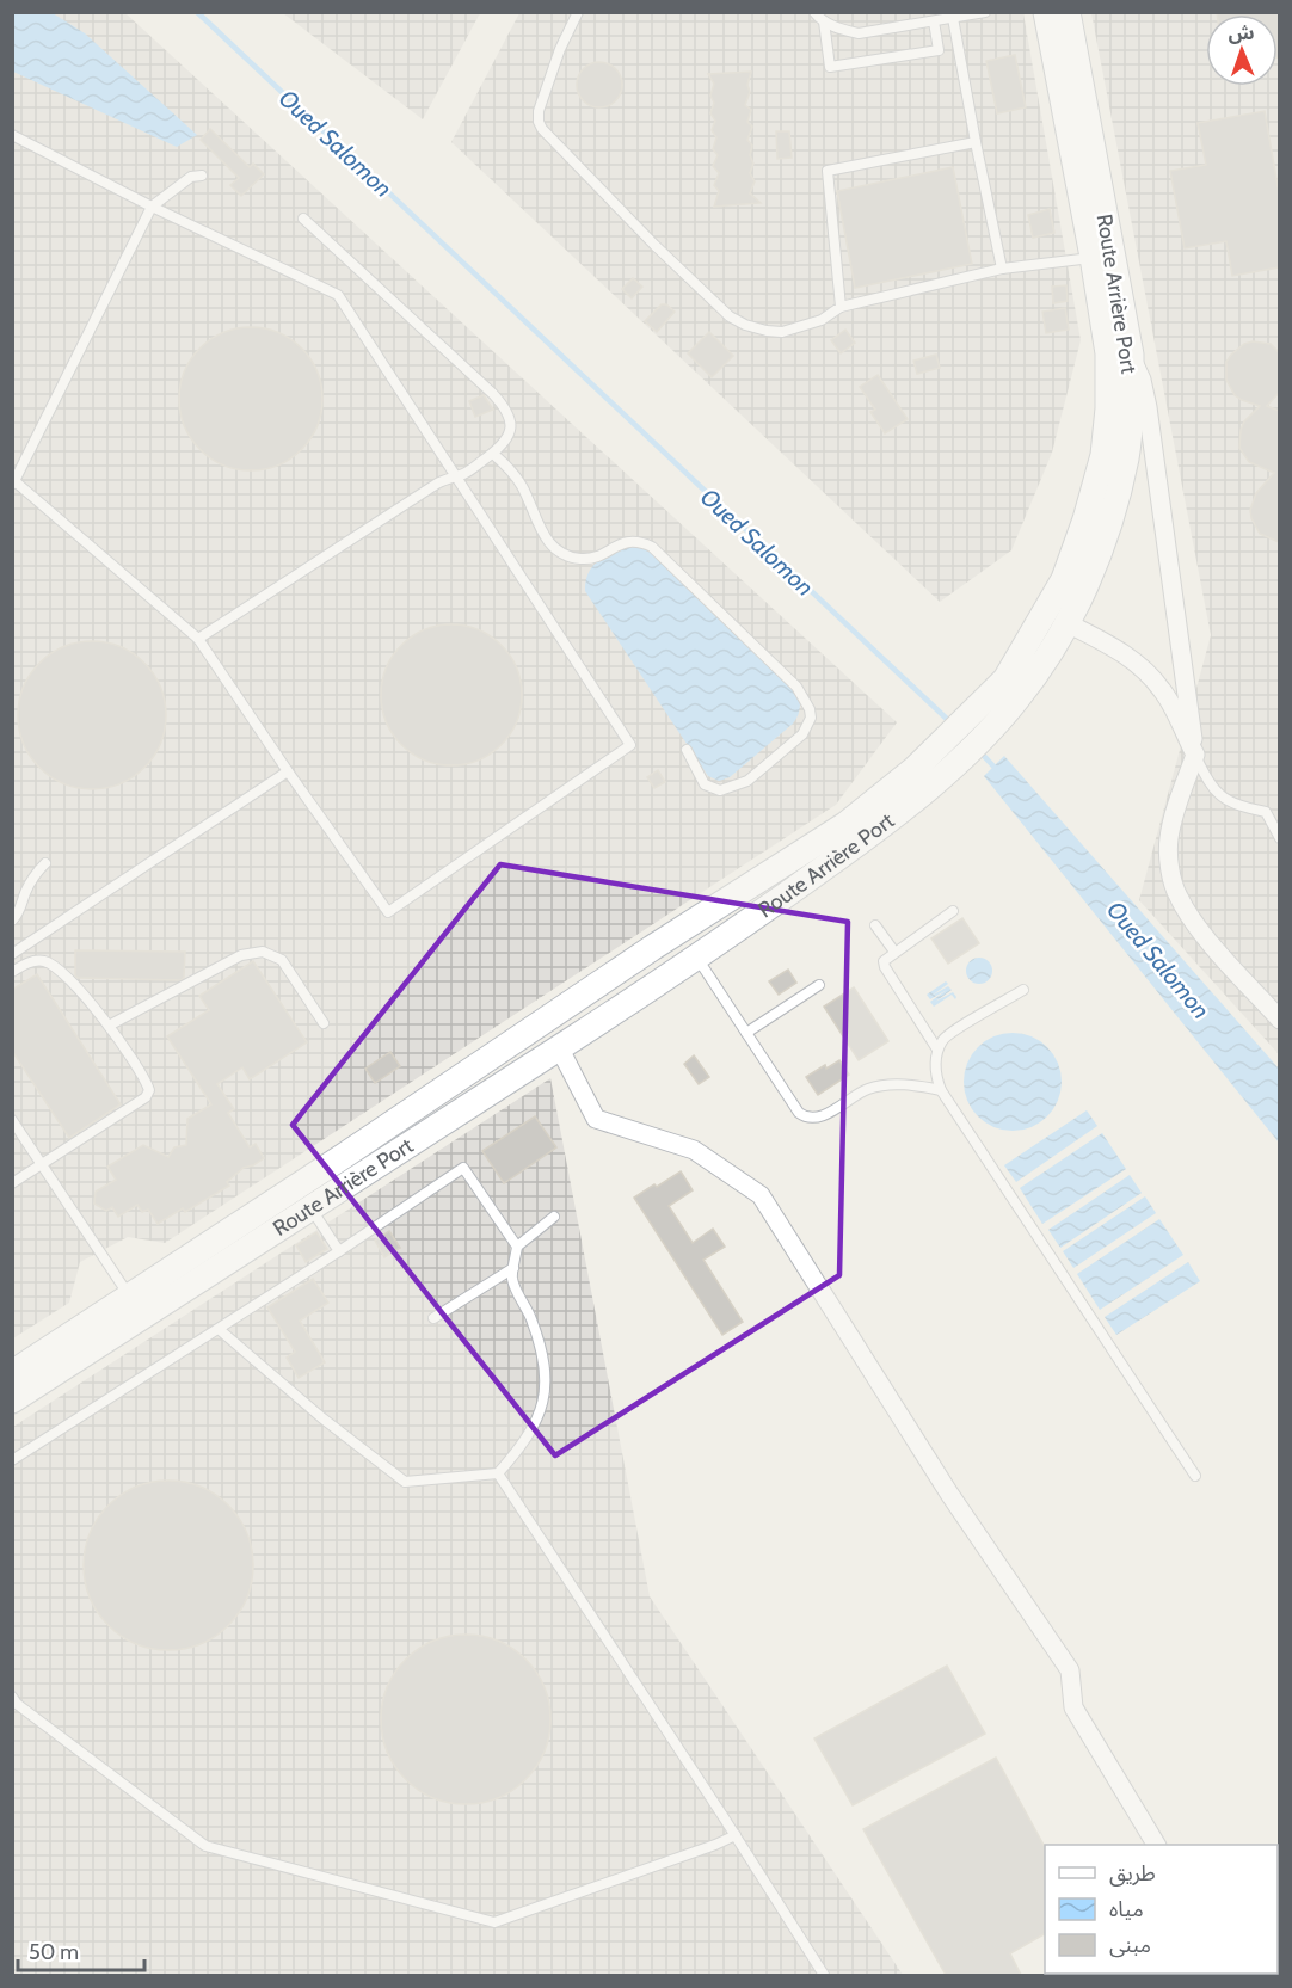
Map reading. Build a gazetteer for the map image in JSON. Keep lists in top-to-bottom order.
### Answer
{
  "streets": {
    "street": ["Route Arrière Port"]
  },
  "water": ["Oued Salomon"],
  "legend": ["طريق", "مياه", "مبنى"],
  "scale_bar": "50 m",
  "north": "top"
}
